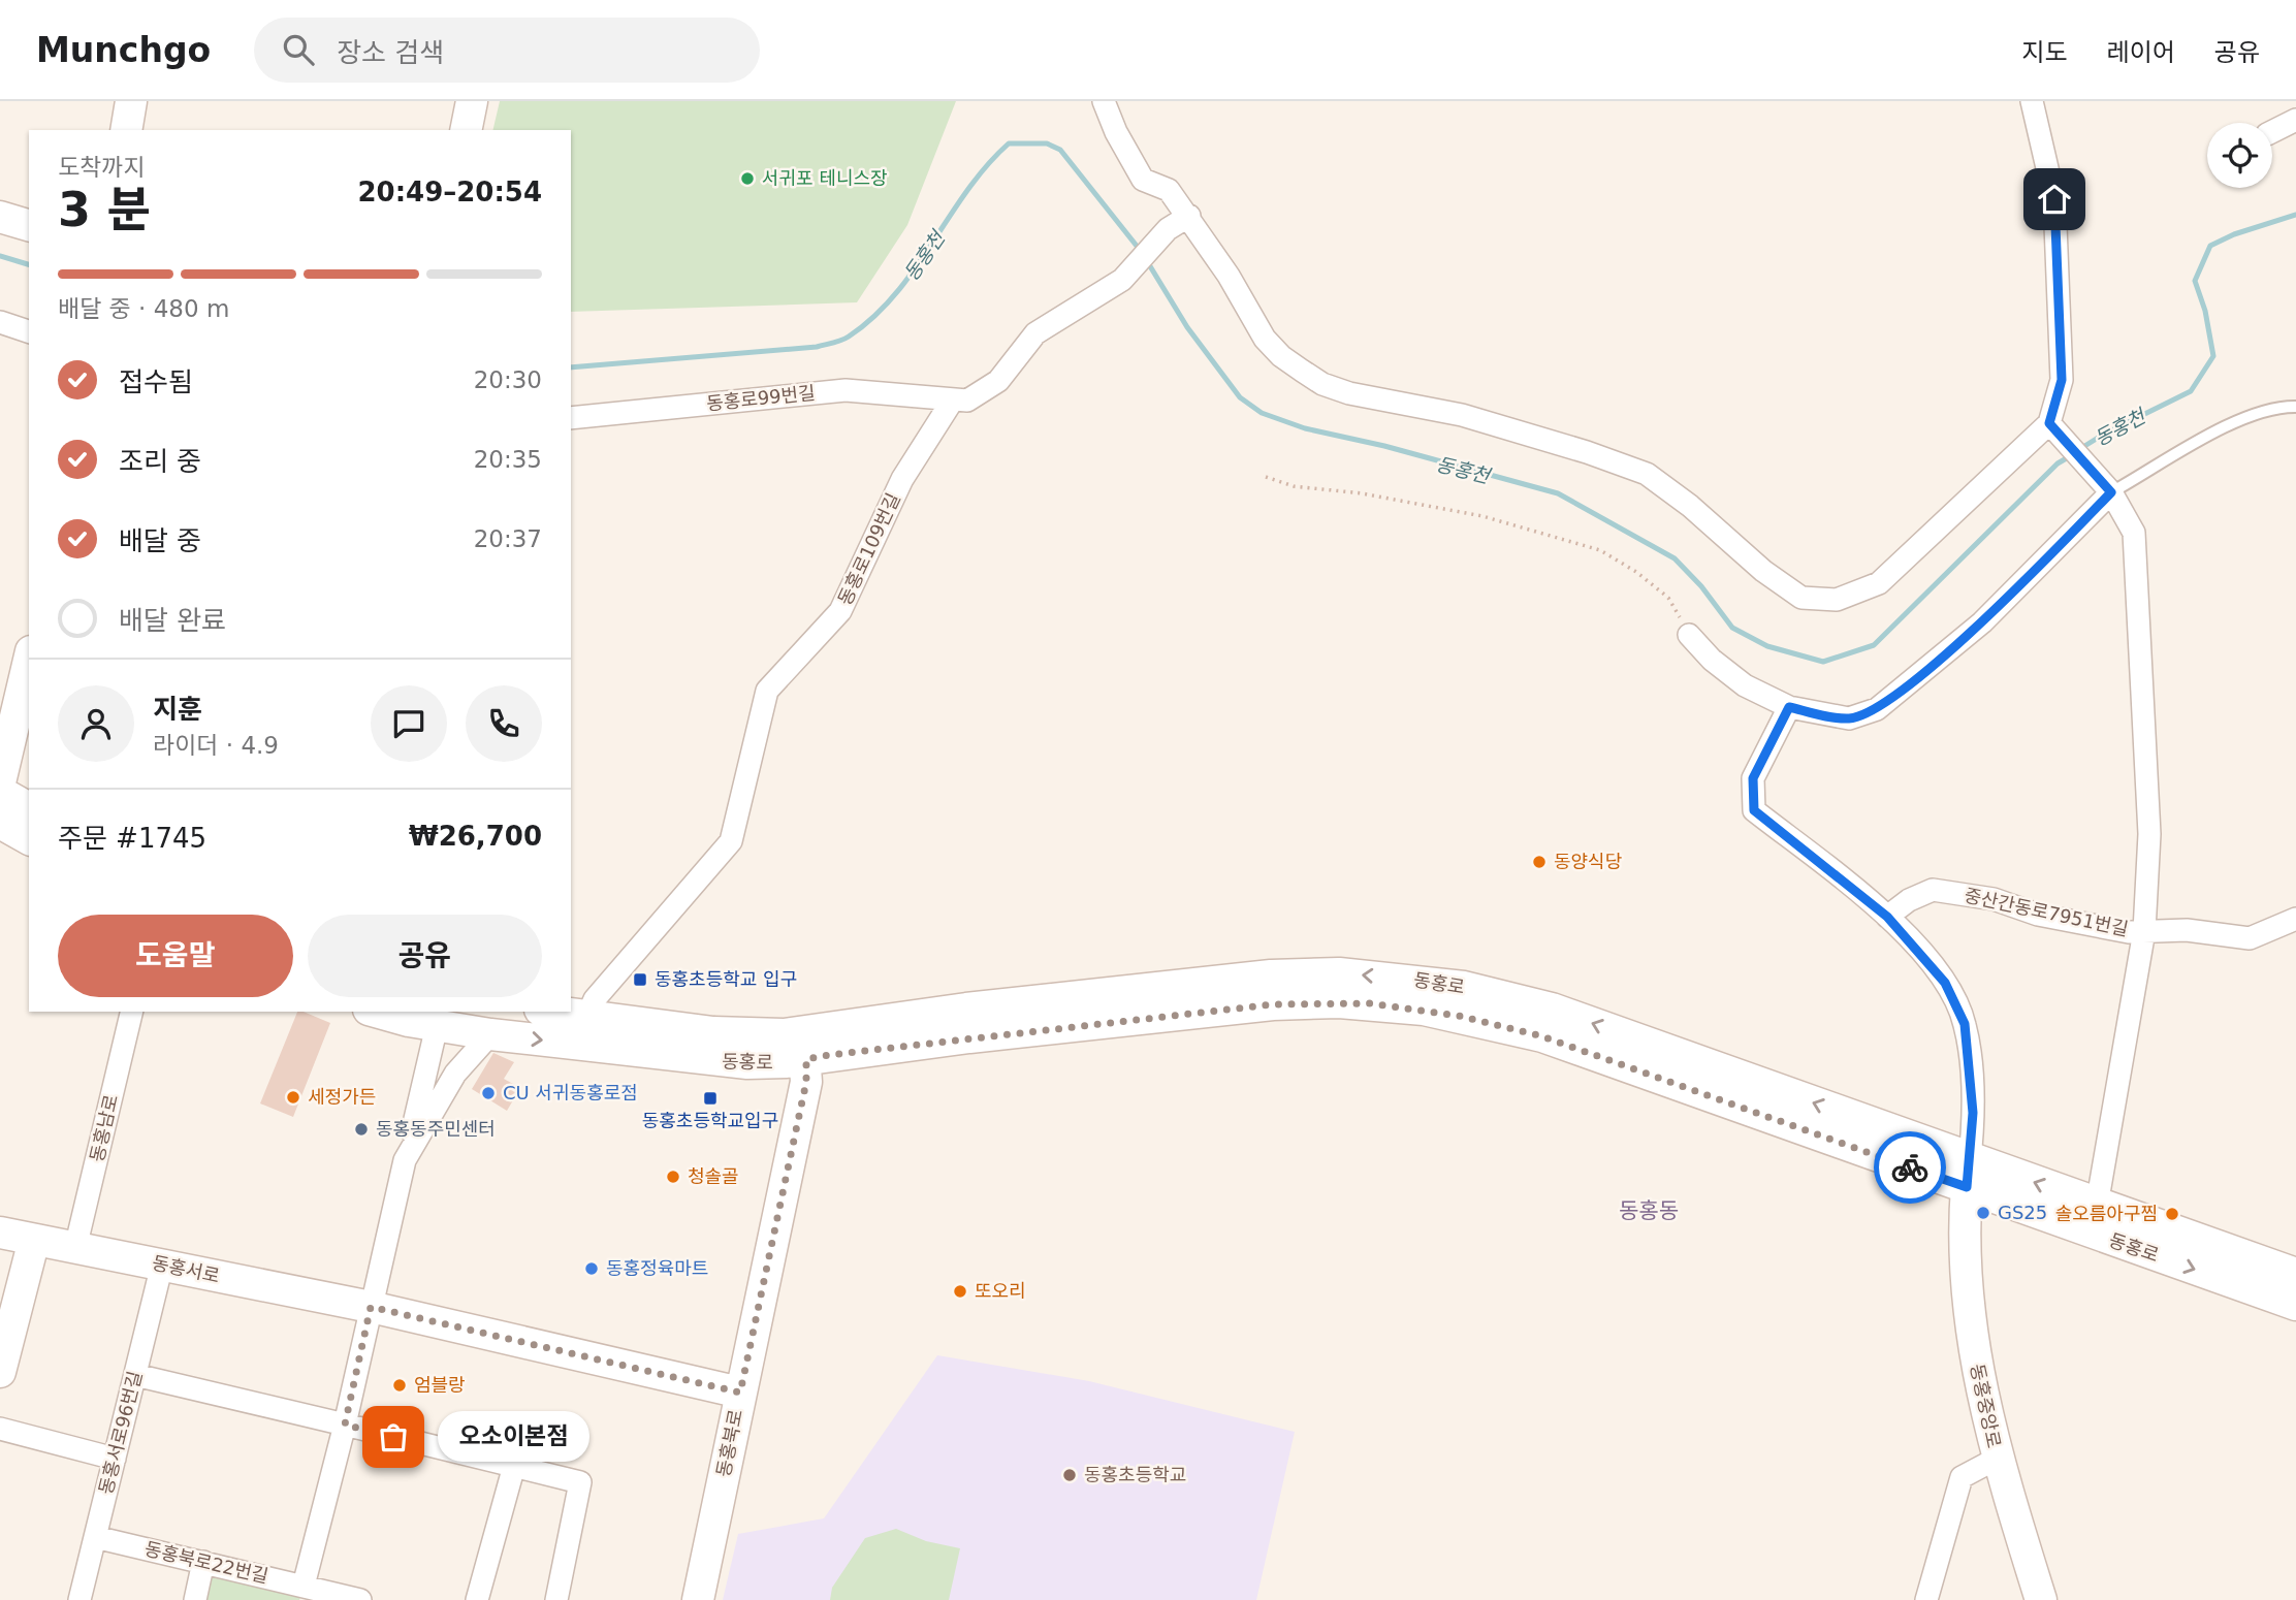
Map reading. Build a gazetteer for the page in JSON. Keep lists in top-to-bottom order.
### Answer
{
  "streets": {
    "main road": [
      "동홍로",
      "동홍서로",
      "동홍중앙로",
      "동홍북로"
    ],
    "street": [
      "동홍로99번길",
      "동홍로109번길",
      "중산간동로7951번길",
      "동홍남로",
      "동홍서로96번길",
      "동홍북로22번길"
    ]
  },
  "crossings": [
    ["동홍로99번길", "동홍로109번길"],
    ["동홍로109번길", "동홍로"],
    ["동홍로", "동홍중앙로"],
    ["동홍로", "동홍북로"],
    ["동홍남로", "동홍서로"],
    ["동홍서로", "동홍서로96번길"],
    ["동홍서로", "동홍북로"],
    ["동홍서로96번길", "동홍북로22번길"]
  ],
  "districts": ["동홍동"],
  "water": ["동홍천"],
  "places": {
    "other": [
      "서귀포 테니스장",
      "동양식당",
      "CU 서귀동홍로점",
      "세정가든",
      "동홍동주민센터",
      "청솔골",
      "GS25",
      "솔오름아구찜",
      "동홍정육마트",
      "또오리",
      "엄블랑",
      "오소이본점",
      "동홍초등학교"
    ],
    "transit": ["동홍초등학교 입구", "동홍초등학교입구"]
  },
  "page": {
    "header": "Munchgo",
    "search": "장소 검색",
    "nav": ["지도", "레이어", "공유"],
    "heading": ["3 분", "도착까지", "20:49–20:54"],
    "panel": [
      "지훈",
      "라이더 · 4.9",
      "주문 #1745",
      "₩26,700"
    ],
    "bar": "배달 중 · 480 m",
    "list": [
      ["접수됨", "20:30"],
      ["조리 중", "20:35"],
      ["배달 중", "20:37"],
      "배달 완료"
    ],
    "buttons": ["도움말", "공유"],
    "bubble": "오소이본점"
  }
}
